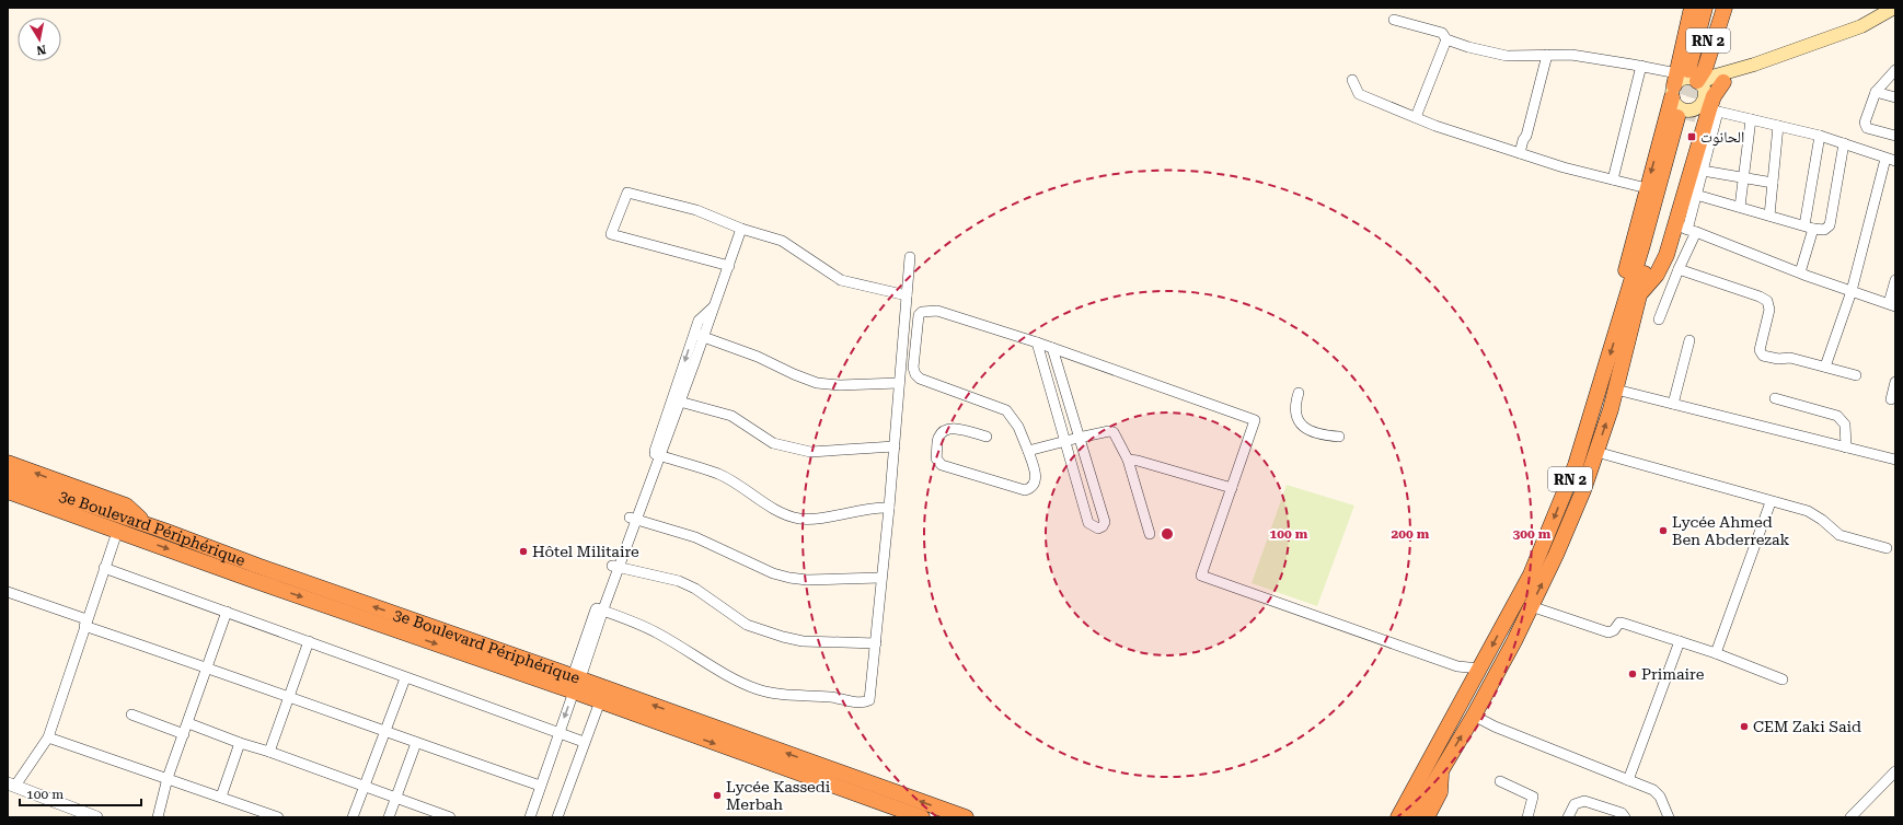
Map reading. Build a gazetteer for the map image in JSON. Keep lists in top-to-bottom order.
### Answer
{
  "streets": {
    "highway": ["RN 2", "3e Boulevard Périphérique"]
  },
  "places": {
    "transit": ["الحانوت"],
    "other": [
      "Lycée Ahmed Ben Abderrezak",
      "Hôtel Militaire",
      "Primaire",
      "CEM Zaki Said",
      "Lycée Kassedi Merbah"
    ]
  },
  "scale_bar": "100 m",
  "north": "bottom",
  "rings": ["100 m", "200 m", "300 m"]
}
